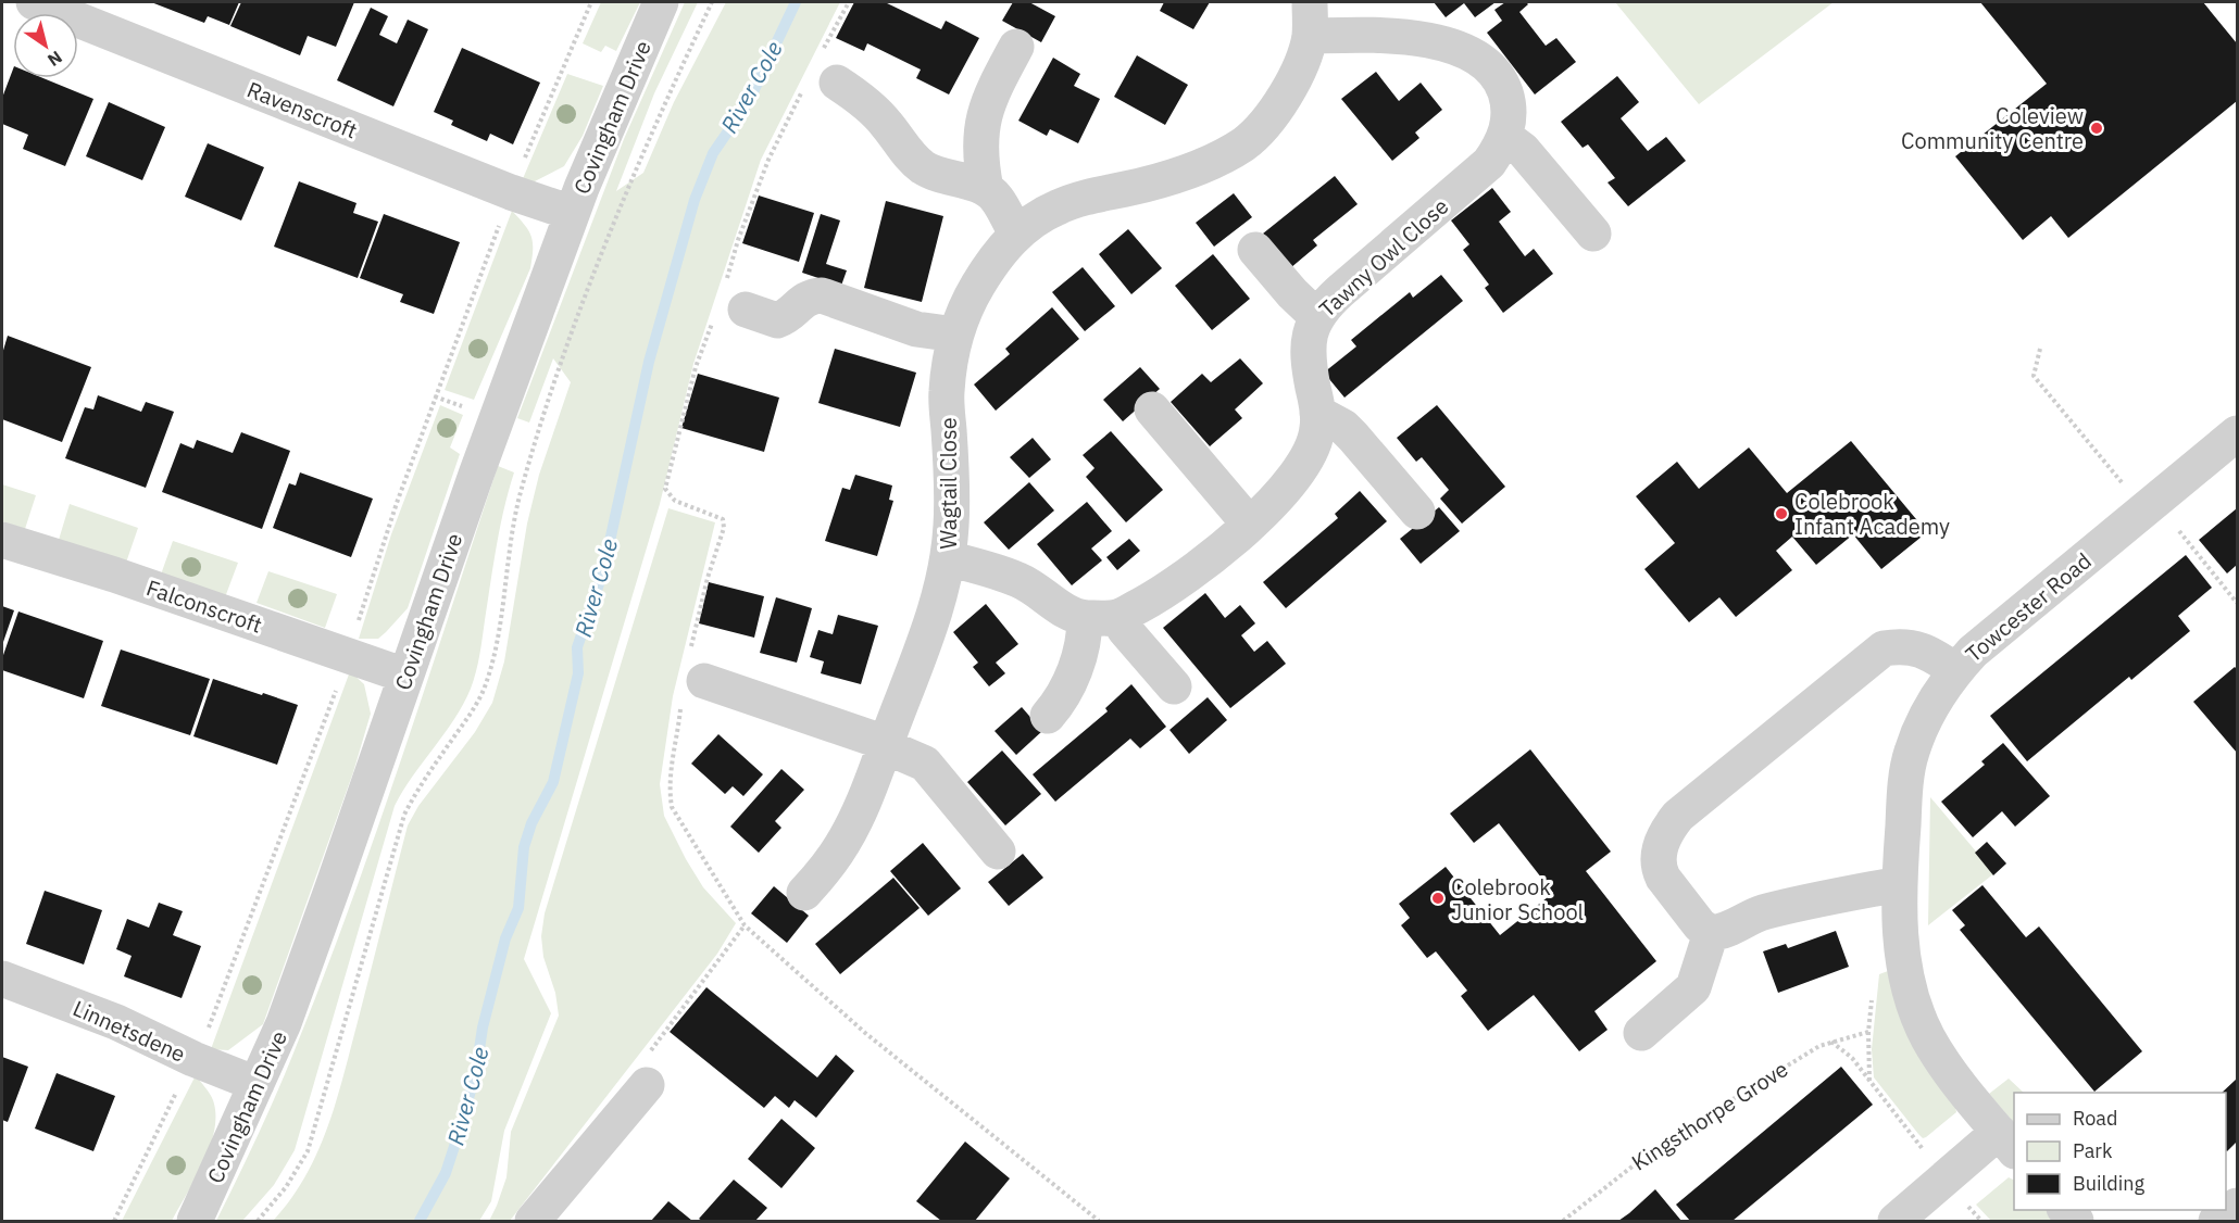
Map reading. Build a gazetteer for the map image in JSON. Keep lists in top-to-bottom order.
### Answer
{
  "streets": {
    "street": [
      "Ravenscroft",
      "Covingham Drive",
      "Tawny Owl Close",
      "Wagtail Close",
      "Falconscroft",
      "Towcester Road",
      "Linnetsdene"
    ],
    "path": ["Kingsthorpe Grove"]
  },
  "crossings": [
    ["Ravenscroft", "Covingham Drive"],
    ["Covingham Drive", "Falconscroft"],
    ["Covingham Drive", "Linnetsdene"],
    ["Tawny Owl Close", "Wagtail Close"]
  ],
  "water": ["River Cole"],
  "places": ["Coleview Community Centre", "Colebrook Infant Academy", "Colebrook Junior School"],
  "legend": ["Road", "Park", "Building"],
  "north": "bottom right"
}
